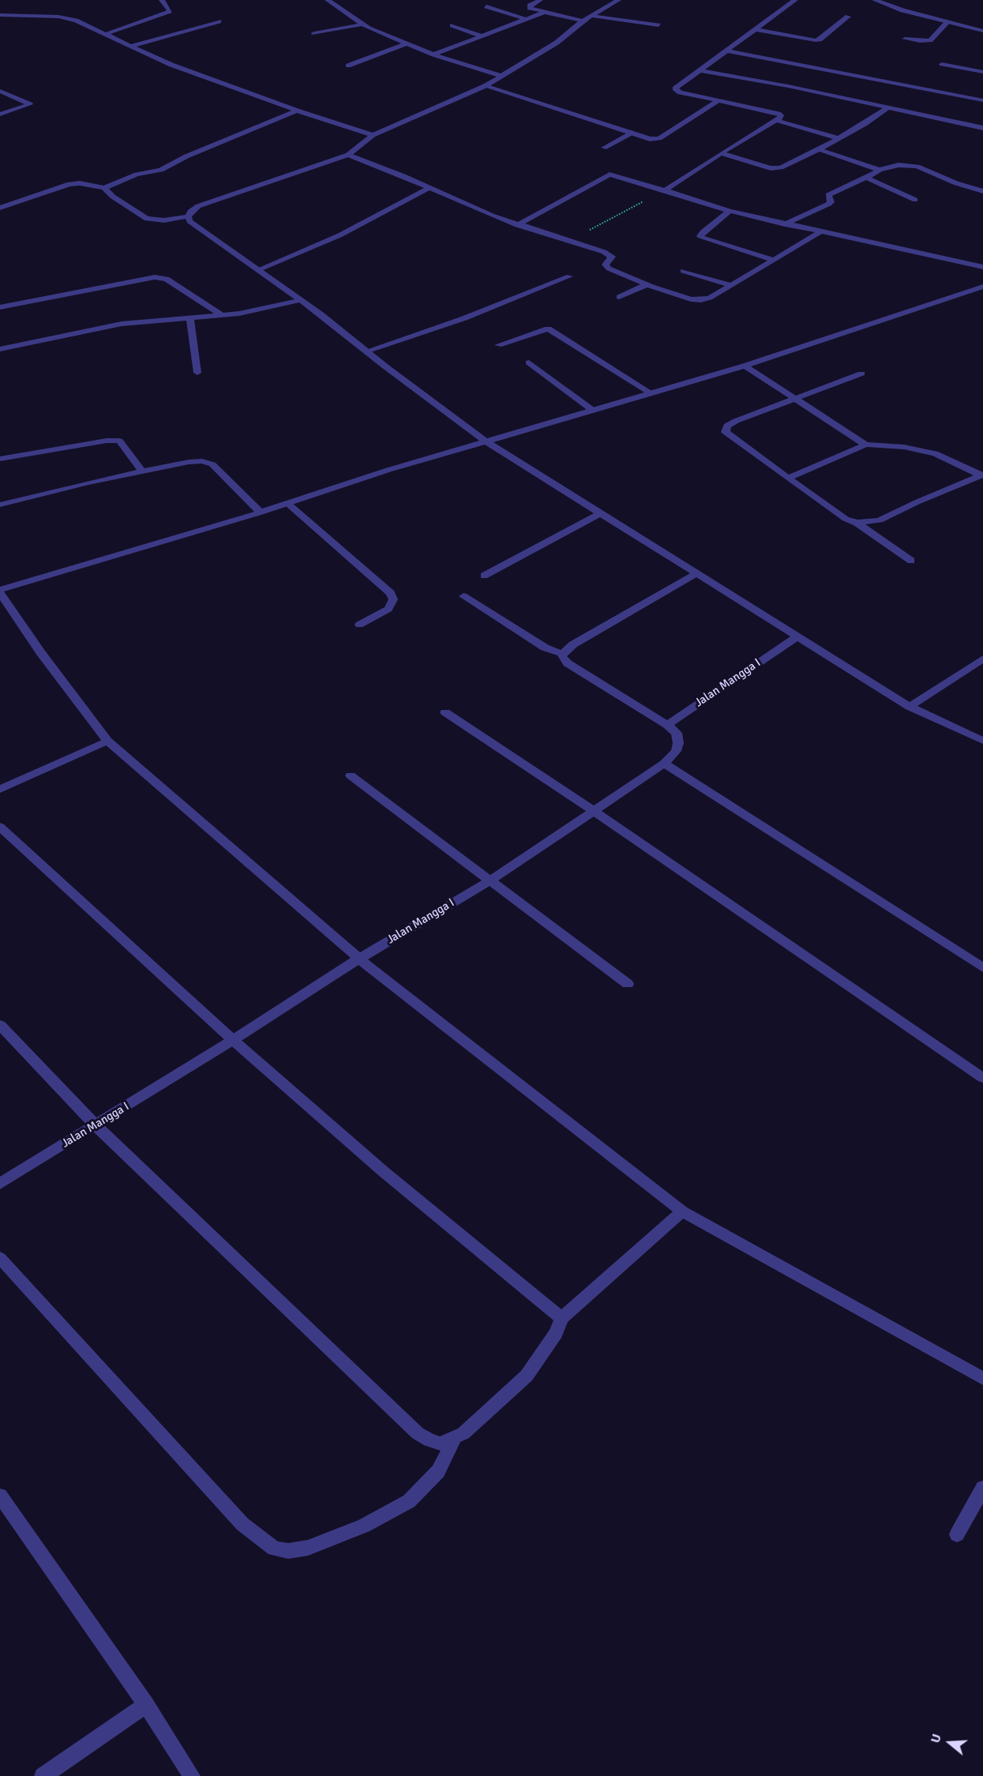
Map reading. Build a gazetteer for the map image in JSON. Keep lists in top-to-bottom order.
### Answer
{
  "streets": {
    "street": ["Jalan Mangga I"]
  },
  "north": "left"
}
